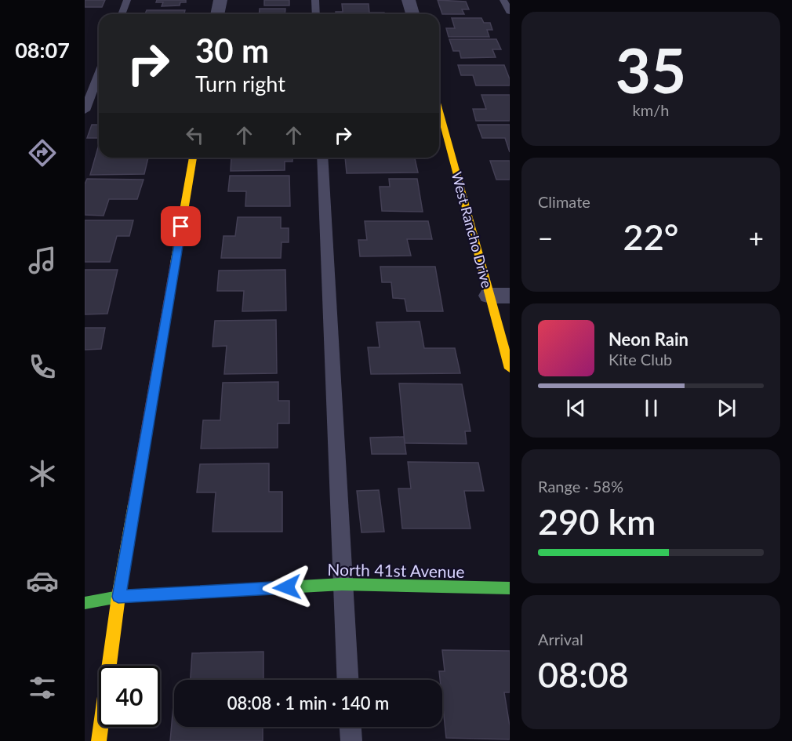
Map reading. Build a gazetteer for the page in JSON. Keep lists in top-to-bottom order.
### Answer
{
  "streets": {
    "street": ["West Rancho Drive", "North 41st Avenue"]
  },
  "page": {
    "tabs": "08:07",
    "tile": [
      ["35", "km/h"],
      "Climate",
      ["Range · 58%", "290 km"],
      ["Arrival", "08:08"]
    ],
    "turn": ["30 m", "Turn right"],
    "heat": ["−", "22°", "+"],
    "song": ["Neon Rain", "Kite Club"],
    "limit": "40",
    "trip": "08:08 · 1 min · 140 m"
  }
}
